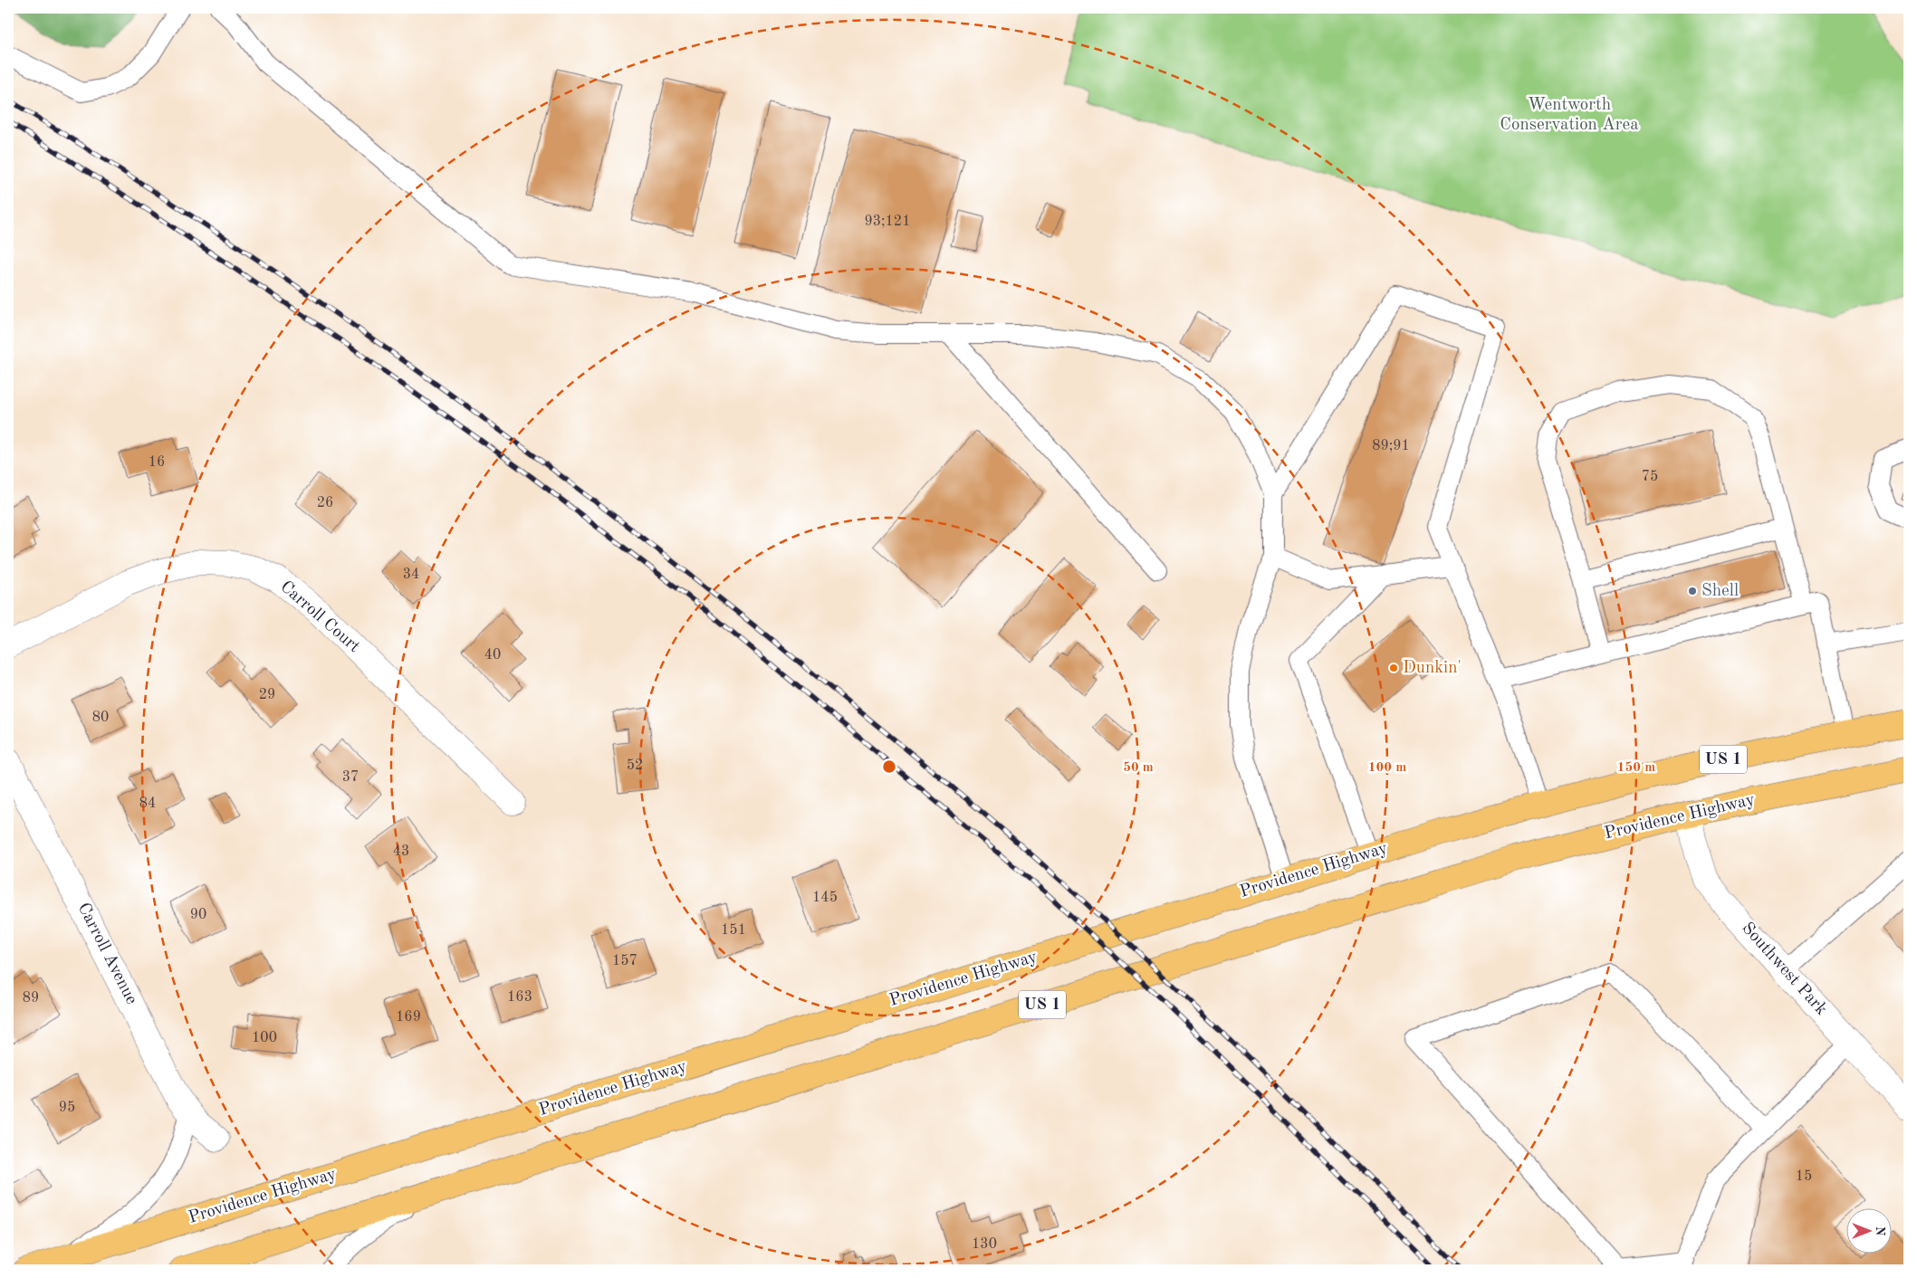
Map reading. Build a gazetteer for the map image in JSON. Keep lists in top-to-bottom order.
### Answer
{
  "streets": {
    "main road": ["US 1", "Providence Highway"],
    "street": ["Carroll Court", "Carroll Avenue", "Southwest Park"]
  },
  "crossings": [
    ["Providence Highway", "Southwest Park"]
  ],
  "parks": ["Wentworth Conservation Area"],
  "places": ["Shell", "Dunkin'"],
  "house_numbers": [
    "93;121",
    "89;91",
    "16",
    "75",
    "26",
    "34",
    "40",
    "29",
    "80",
    "52",
    "37",
    "84",
    "43",
    "145",
    "90",
    "151",
    "157",
    "163",
    "89",
    "169",
    "100",
    "95",
    "15",
    "130"
  ],
  "north": "right",
  "rings": ["50 m", "100 m", "150 m"]
}
